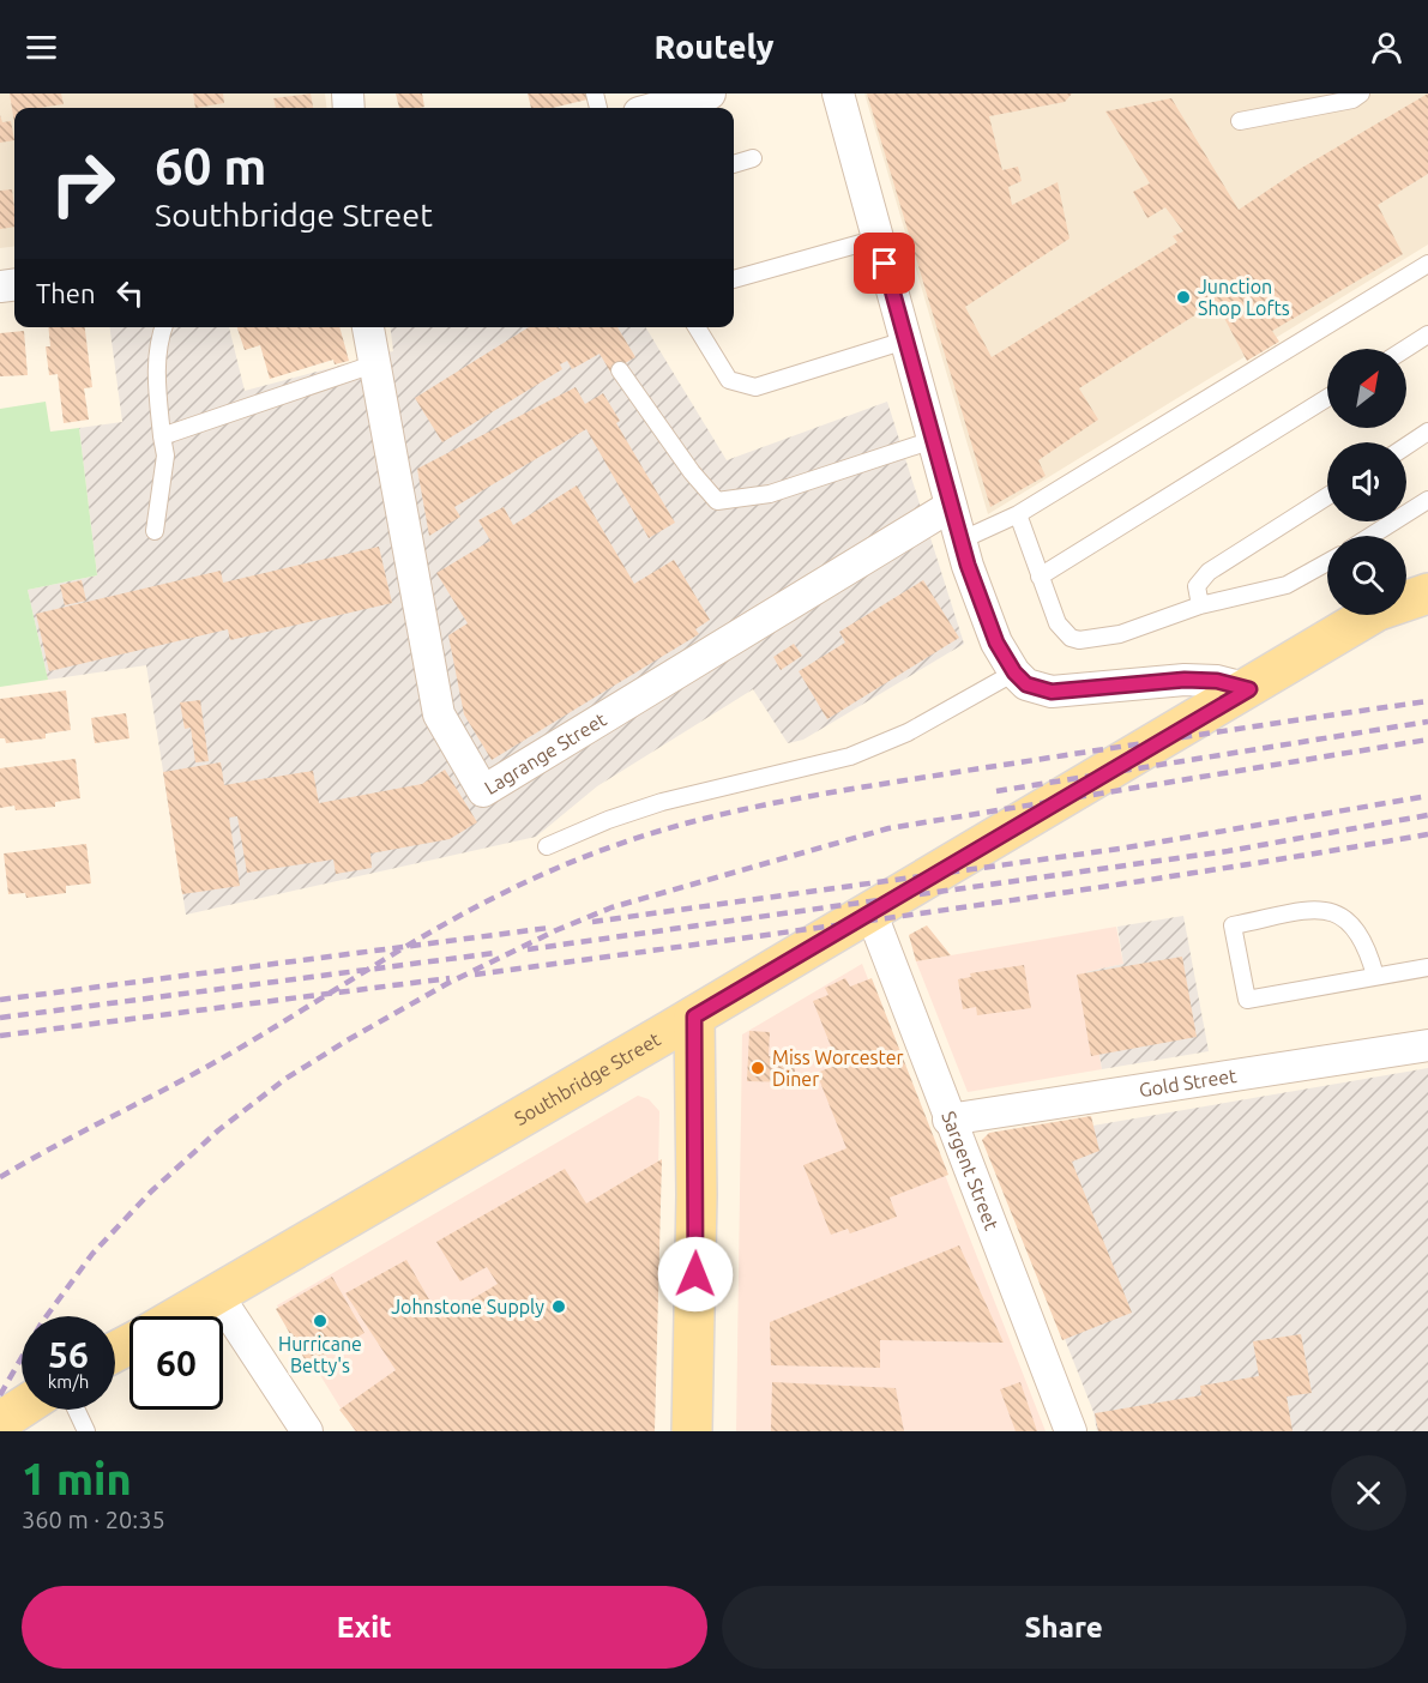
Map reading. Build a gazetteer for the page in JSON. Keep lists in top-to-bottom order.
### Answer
{
  "streets": {
    "main road": ["Southbridge Street"],
    "street": ["Lagrange Street", "Gold Street", "Sargent Street"]
  },
  "crossings": [
    ["Southbridge Street", "Sargent Street"],
    ["Gold Street", "Sargent Street"]
  ],
  "places": [
    "Junction Shop Lofts",
    "Miss Worcester Diner",
    "Johnstone Supply",
    "Hurricane Betty's"
  ],
  "north": "top right",
  "page": {
    "header": "Routely",
    "turn": ["60 m", "Southbridge Street"],
    "then": "Then",
    "speed": "56 km/h",
    "limit": "60",
    "heading": ["1 min", "360 m · 20:35"],
    "buttons": ["Exit", "Share"]
  }
}
